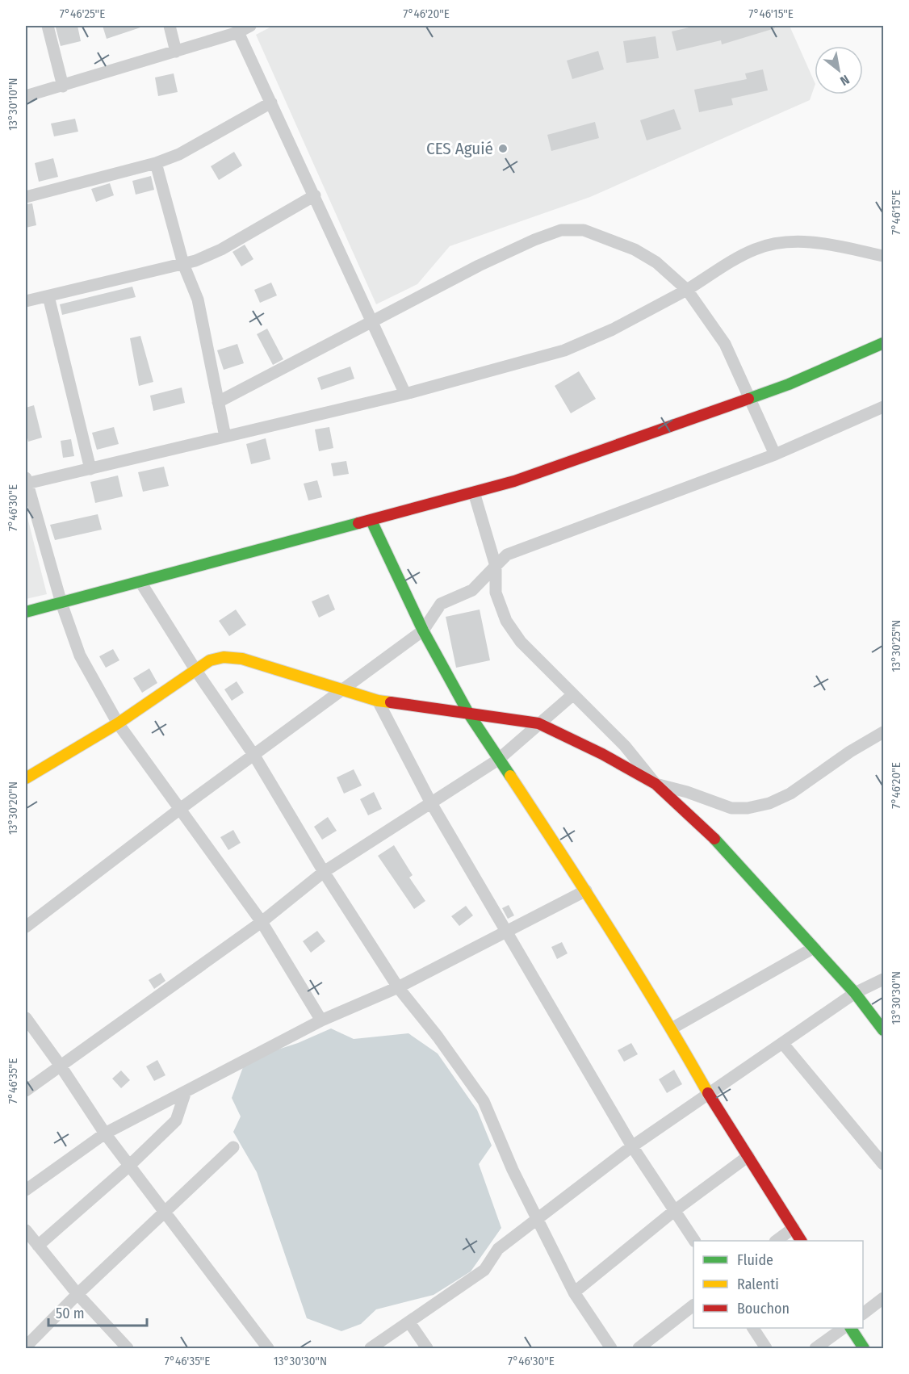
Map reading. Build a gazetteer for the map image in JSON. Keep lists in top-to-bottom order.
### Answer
{
  "places": ["CES Aguié"],
  "legend": ["Fluide", "Ralenti", "Bouchon"],
  "scale_bar": "50 m",
  "north": "bottom right",
  "coordinates": [
    "7°46'25\"E",
    "7°46'20\"E",
    "7°46'15\"E",
    "13°30'10\"N",
    "7°46'30\"E",
    "13°30'25\"N",
    "13°30'20\"N",
    "13°30'30\"N",
    "7°46'35\"E"
  ]
}
